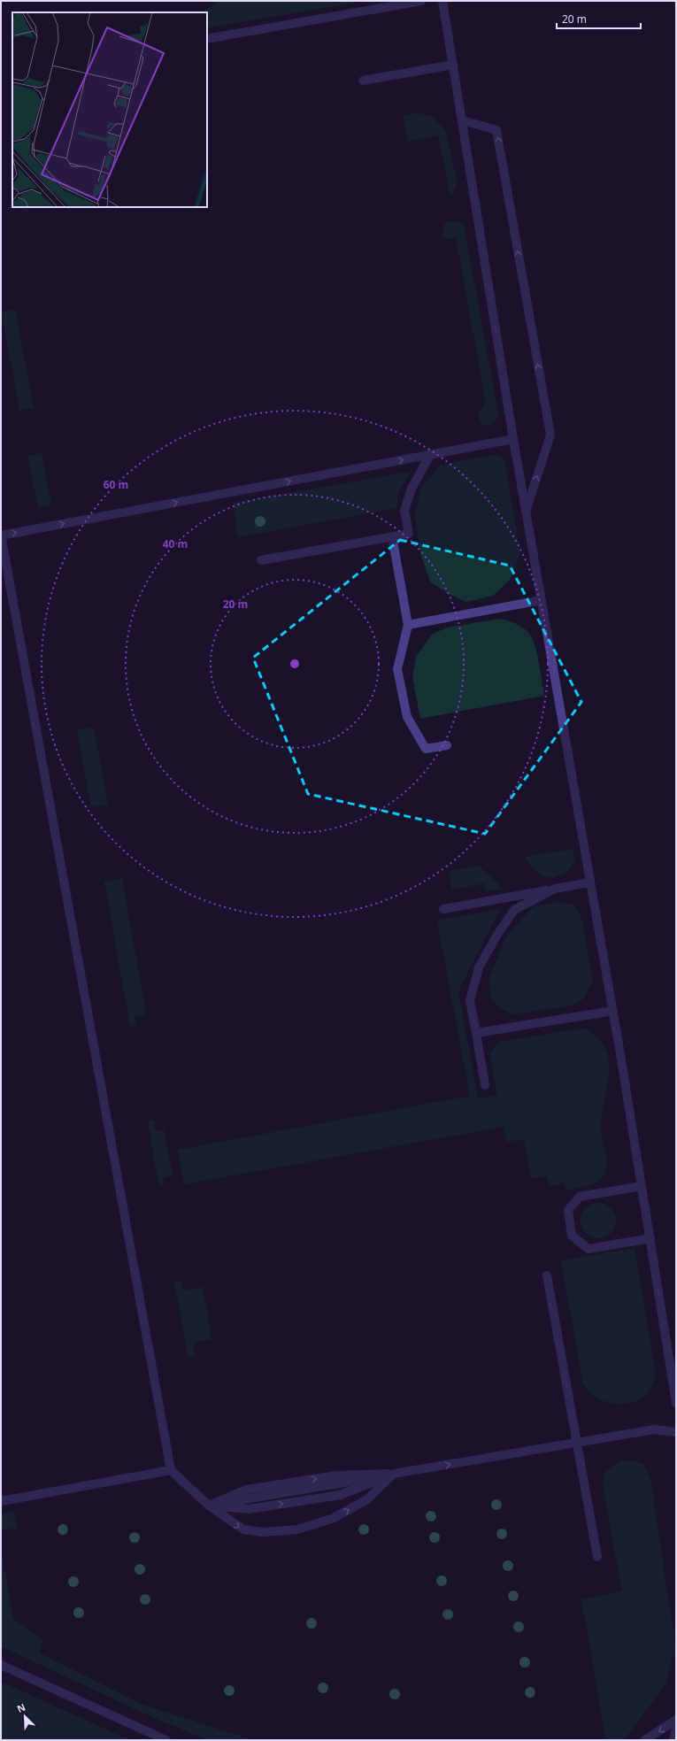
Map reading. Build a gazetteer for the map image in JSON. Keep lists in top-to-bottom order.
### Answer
{
  "scale_bar": "20 m",
  "north": "top left",
  "rings": ["60 m", "40 m", "20 m"]
}
